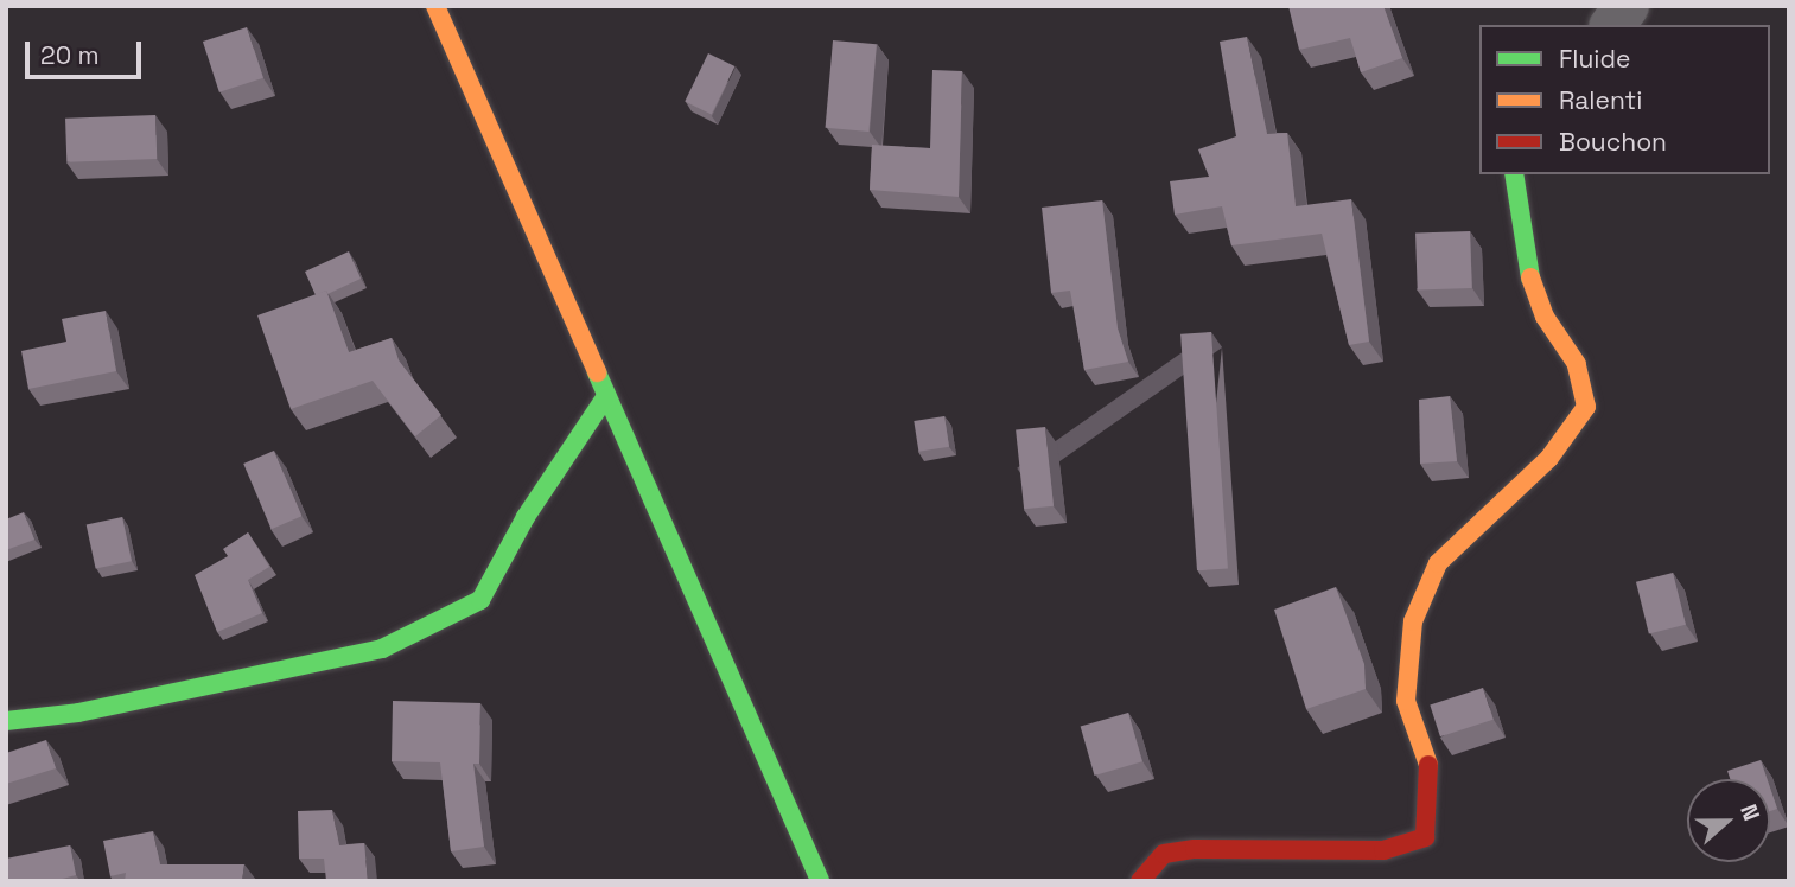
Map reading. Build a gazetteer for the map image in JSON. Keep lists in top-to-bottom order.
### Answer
{
  "legend": ["Fluide", "Ralenti", "Bouchon"],
  "scale_bar": "20 m",
  "north": "right"
}
